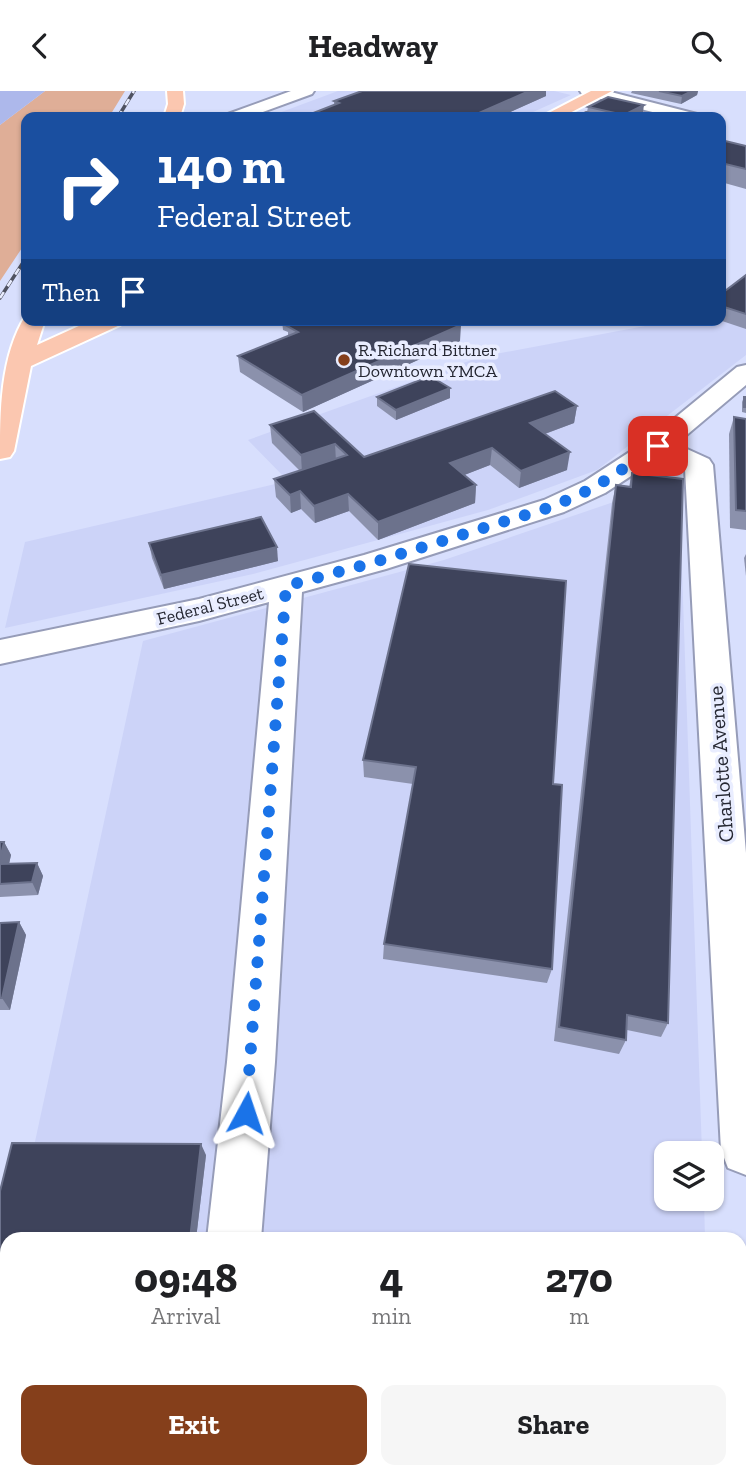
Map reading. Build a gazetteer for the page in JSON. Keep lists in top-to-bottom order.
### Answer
{
  "streets": {
    "street": ["Federal Street", "Charlotte Avenue"]
  },
  "crossings": [
    ["Federal Street", "Charlotte Avenue"]
  ],
  "places": ["R. Richard Bittner Downtown YMCA"],
  "page": {
    "header": "Headway",
    "turn": ["140 m", "Federal Street"],
    "then": "Then",
    "eta": [
      "09:48",
      "Arrival",
      "4",
      "min",
      "270",
      "m"
    ],
    "buttons": ["Exit", "Share"]
  }
}
